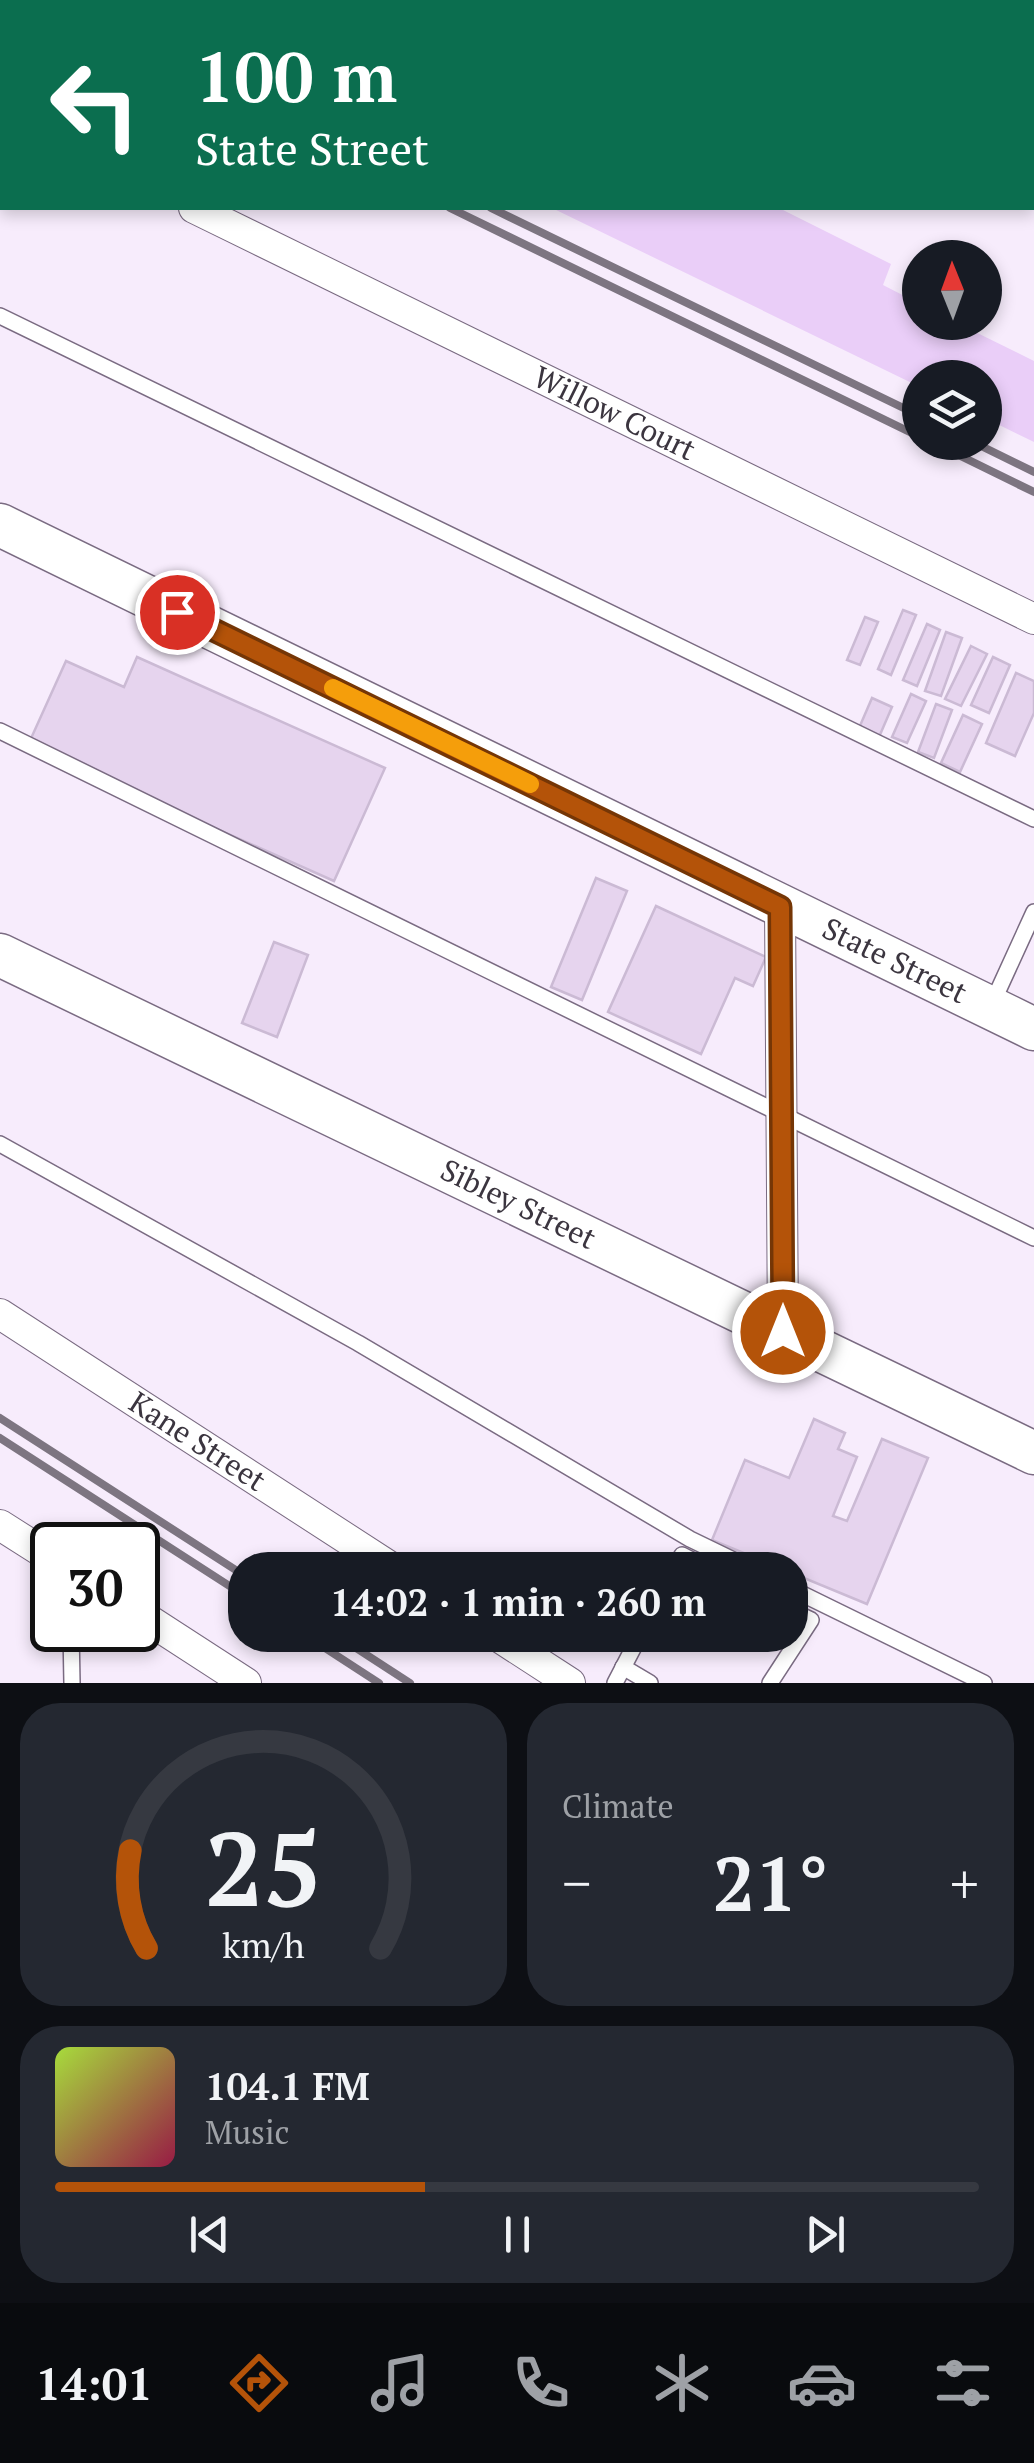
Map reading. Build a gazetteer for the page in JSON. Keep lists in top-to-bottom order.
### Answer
{
  "streets": {
    "street": [
      "Willow Court",
      "State Street",
      "Sibley Street",
      "Kane Street"
    ]
  },
  "north": "top",
  "page": {
    "turn": ["100 m", "State Street"],
    "limit": "30",
    "trip": "14:02 · 1 min · 260 m",
    "tile": "Climate",
    "heat": ["−", "21°", "+"],
    "song": ["104.1 FM", "Music"],
    "tabs": "14:01",
    "gauge": ["25", "km/h"]
  }
}
